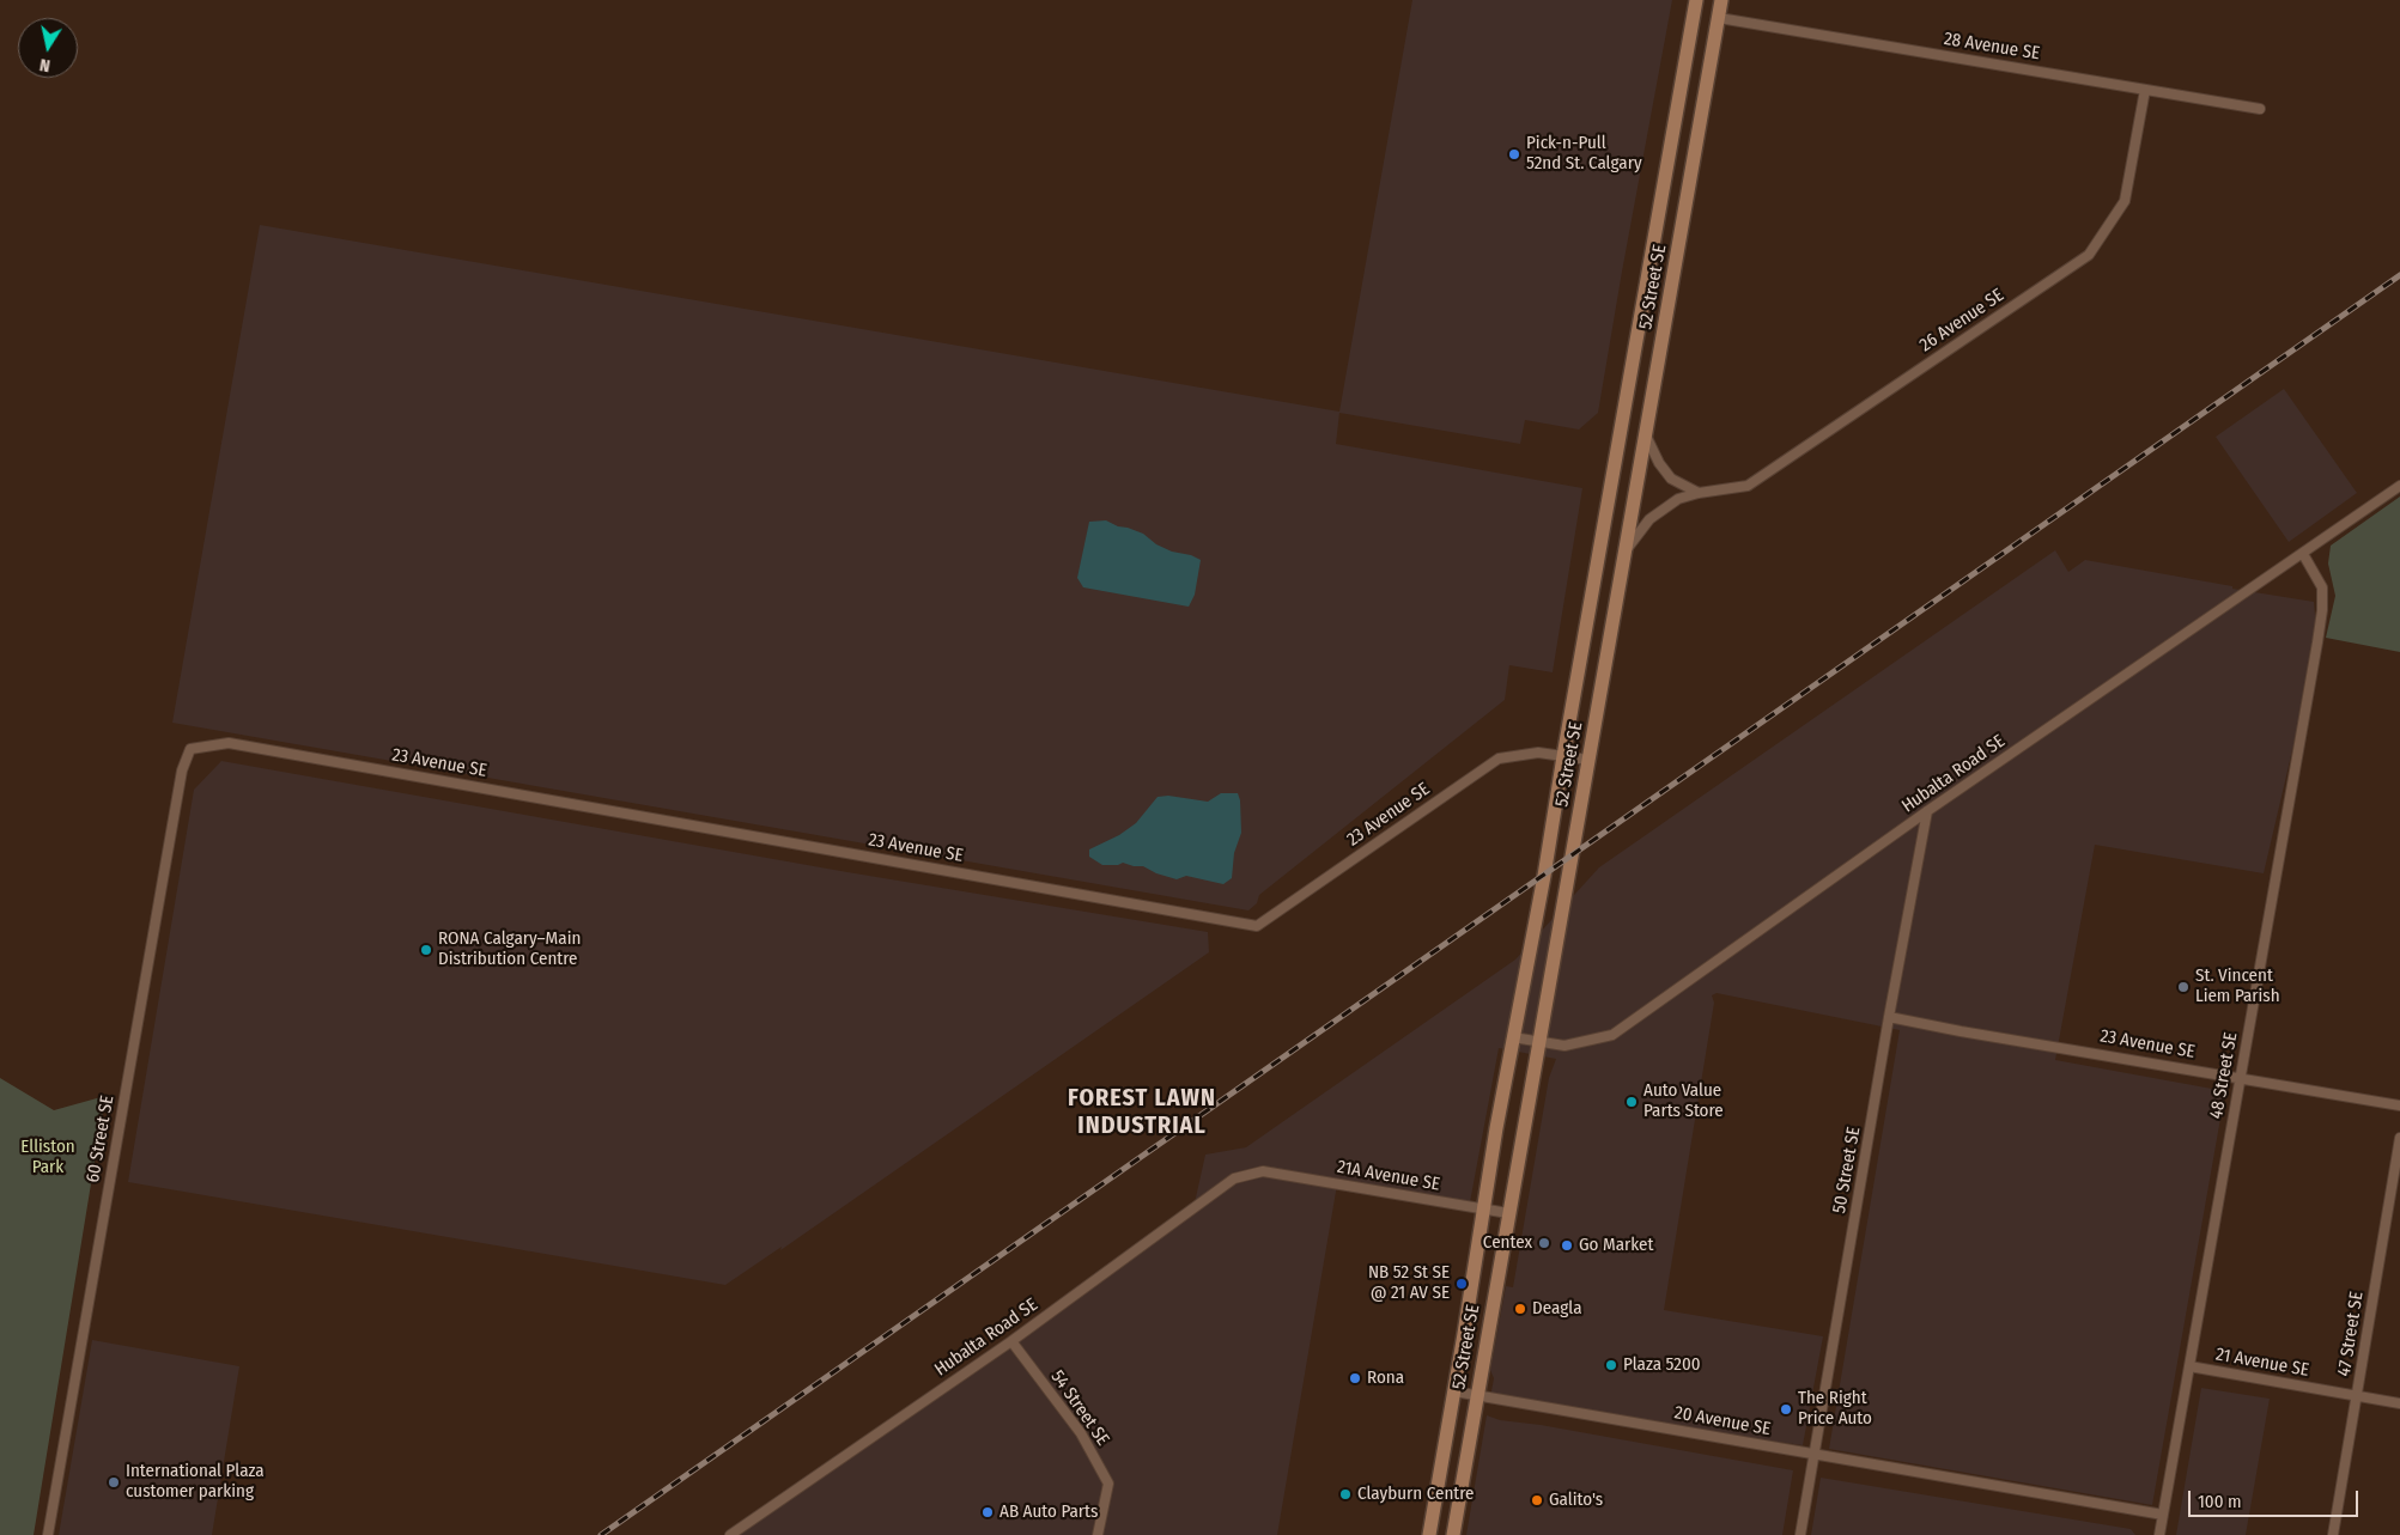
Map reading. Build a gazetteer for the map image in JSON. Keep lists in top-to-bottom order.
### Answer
{
  "streets": {
    "main road": ["52 Street SE"],
    "street": [
      "28 Avenue SE",
      "26 Avenue SE",
      "23 Avenue SE",
      "Hubalta Road SE",
      "48 Street SE",
      "60 Street SE",
      "50 Street SE",
      "21A Avenue SE",
      "47 Street SE",
      "21 Avenue SE",
      "54 Street SE",
      "20 Avenue SE"
    ]
  },
  "crossings": [
    ["28 Avenue SE", "52 Street SE"],
    ["28 Avenue SE", "26 Avenue SE"],
    ["52 Street SE", "26 Avenue SE"],
    ["52 Street SE", "23 Avenue SE"],
    ["52 Street SE", "Hubalta Road SE"],
    ["52 Street SE", "21A Avenue SE"],
    ["52 Street SE", "20 Avenue SE"],
    ["23 Avenue SE", "48 Street SE"],
    ["23 Avenue SE", "60 Street SE"],
    ["23 Avenue SE", "50 Street SE"],
    ["Hubalta Road SE", "48 Street SE"],
    ["Hubalta Road SE", "50 Street SE"],
    ["Hubalta Road SE", "21A Avenue SE"],
    ["Hubalta Road SE", "54 Street SE"],
    ["48 Street SE", "21 Avenue SE"],
    ["48 Street SE", "20 Avenue SE"],
    ["50 Street SE", "20 Avenue SE"],
    ["47 Street SE", "21 Avenue SE"]
  ],
  "districts": ["FOREST LAWN INDUSTRIAL"],
  "parks": ["Elliston Park"],
  "places": [
    "Pick-n-Pull 52nd St. Calgary",
    "RONA Calgary–Main Distribution Centre",
    "St. Vincent Liem Parish",
    "Auto Value Parts Store",
    "Centex",
    "Go Market",
    "NB 52 St SE @ 21 AV SE",
    "Deagla",
    "Plaza 5200",
    "Rona",
    "The Right Price Auto",
    "International Plaza customer parking",
    "Clayburn Centre",
    "Galito's",
    "AB Auto Parts"
  ],
  "scale_bar": "100 m",
  "north": "bottom"
}
